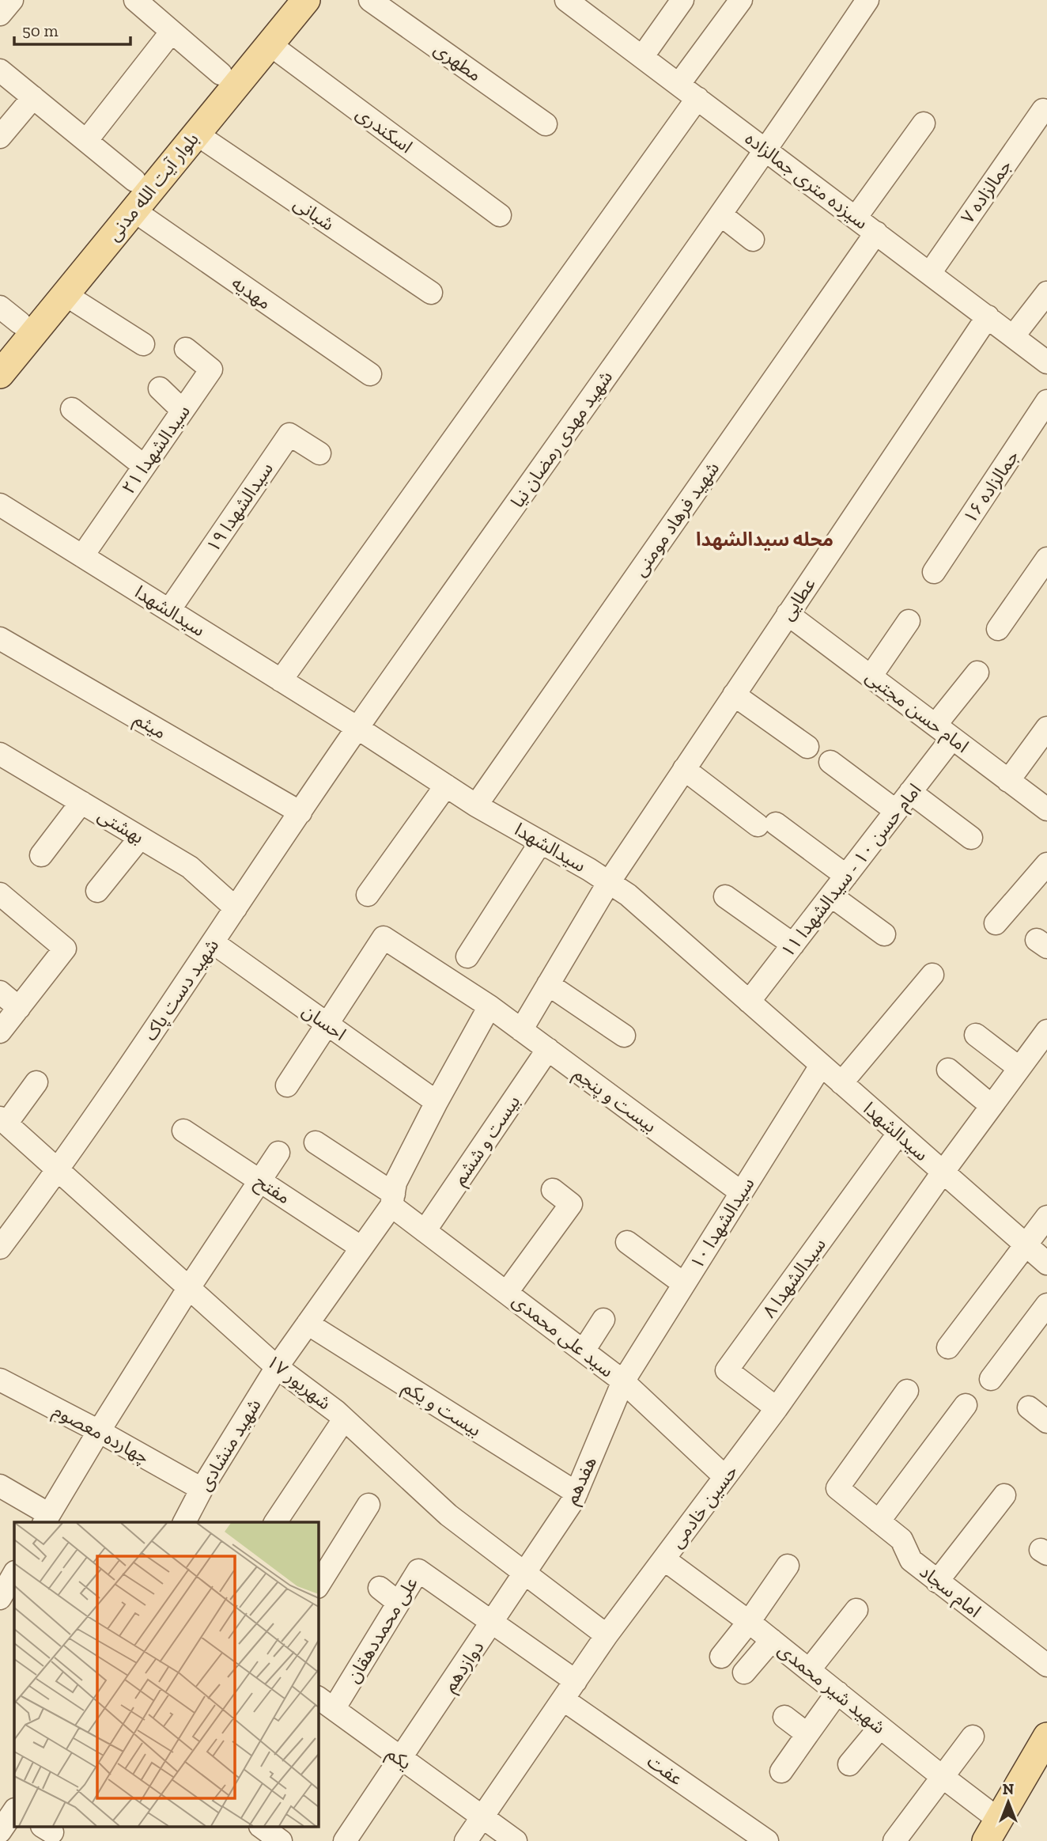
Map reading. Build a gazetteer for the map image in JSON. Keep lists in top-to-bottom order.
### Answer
{
  "streets": {
    "main road": ["بلوار آیت الله مدنی"],
    "street": [
      "مطهری",
      "اسکندری",
      "سیزده متری جمالزاده",
      "جمالزاده ۷",
      "شبانی",
      "مهدیه",
      "شهید مهدی رمضان نیا",
      "سیدالشهدا ۲۱",
      "جمالزاده ۱۶",
      "سیدالشهدا ۱۹",
      "شهید فرهاد مومنی",
      "عطایی",
      "سیدالشهدا",
      "امام حسن مجتبی",
      "میثم",
      "بهشتی",
      "امام حسن ۱۰ - سیدالشهدا ۱۱",
      "شهید دست پاک",
      "احسان",
      "بیست و پنجم",
      "بیست و ششم",
      "مفتح",
      "سیدالشهدا ۱۰",
      "سیدالشهدا ۸",
      "سید علی محمدی",
      "۱۷ شهریور",
      "بیست و یکم",
      "چهارده معصوم",
      "شهید منشادی",
      "هفدهم",
      "حسین خادمی",
      "امام سجاد",
      "علی محمددهقان",
      "دوازدهم",
      "شهید شیر محمدی",
      "یکم",
      "عفت"
    ]
  },
  "crossings": [
    ["اسکندری", "بلوار آیت الله مدنی"],
    ["سیزده متری جمالزاده", "جمالزاده ۷"],
    ["سیزده متری جمالزاده", "شهید مهدی رمضان نیا"],
    ["سیزده متری جمالزاده", "شهید فرهاد مومنی"],
    ["سیزده متری جمالزاده", "عطایی"],
    ["بلوار آیت الله مدنی", "شبانی"],
    ["بلوار آیت الله مدنی", "مهدیه"],
    ["شهید مهدی رمضان نیا", "سیدالشهدا"],
    ["شهید مهدی رمضان نیا", "شهید دست پاک"],
    ["سیدالشهدا ۲۱", "سیدالشهدا"],
    ["سیدالشهدا ۱۹", "سیدالشهدا"],
    ["شهید فرهاد مومنی", "سیدالشهدا"],
    ["عطایی", "سیدالشهدا"],
    ["عطایی", "امام حسن مجتبی"],
    ["عطایی", "بیست و پنجم"],
    ["سیدالشهدا", "امام حسن ۱۰ - سیدالشهدا ۱۱"],
    ["سیدالشهدا", "شهید دست پاک"],
    ["سیدالشهدا", "سیدالشهدا ۱۰"],
    ["سیدالشهدا", "سیدالشهدا ۸"],
    ["سیدالشهدا", "حسین خادمی"],
    ["امام حسن مجتبی", "امام حسن ۱۰ - سیدالشهدا ۱۱"],
    ["میثم", "شهید دست پاک"],
    ["بهشتی", "شهید دست پاک"],
    ["شهید دست پاک", "احسان"],
    ["شهید دست پاک", "۱۷ شهریور"],
    ["احسان", "بیست و پنجم"],
    ["احسان", "شهید منشادی"],
    ["بیست و پنجم", "بیست و ششم"],
    ["بیست و پنجم", "سیدالشهدا ۱۰"],
    ["بیست و پنجم", "شهید منشادی"],
    ["بیست و ششم", "سید علی محمدی"],
    ["مفتح", "شهید منشادی"],
    ["سیدالشهدا ۱۰", "سید علی محمدی"],
    ["سیدالشهدا ۱۰", "هفدهم"],
    ["سیدالشهدا ۸", "حسین خادمی"],
    ["سید علی محمدی", "شهید منشادی"],
    ["سید علی محمدی", "هفدهم"],
    ["سید علی محمدی", "حسین خادمی"],
    ["۱۷ شهریور", "شهید منشادی"],
    ["۱۷ شهریور", "هفدهم"],
    ["۱۷ شهریور", "حسین خادمی"],
    ["۱۷ شهریور", "دوازدهم"],
    ["بیست و یکم", "شهید منشادی"],
    ["بیست و یکم", "هفدهم"],
    ["چهارده معصوم", "شهید منشادی"],
    ["هفدهم", "دوازدهم"],
    ["حسین خادمی", "شهید شیر محمدی"],
    ["حسین خادمی", "یکم"],
    ["حسین خادمی", "عفت"],
    ["علی محمددهقان", "دوازدهم"],
    ["علی محمددهقان", "یکم"],
    ["علی محمددهقان", "عفت"],
    ["دوازدهم", "یکم"],
    ["دوازدهم", "عفت"]
  ],
  "districts": ["محله سیدالشهدا"],
  "scale_bar": "50 m",
  "north": "top"
}
